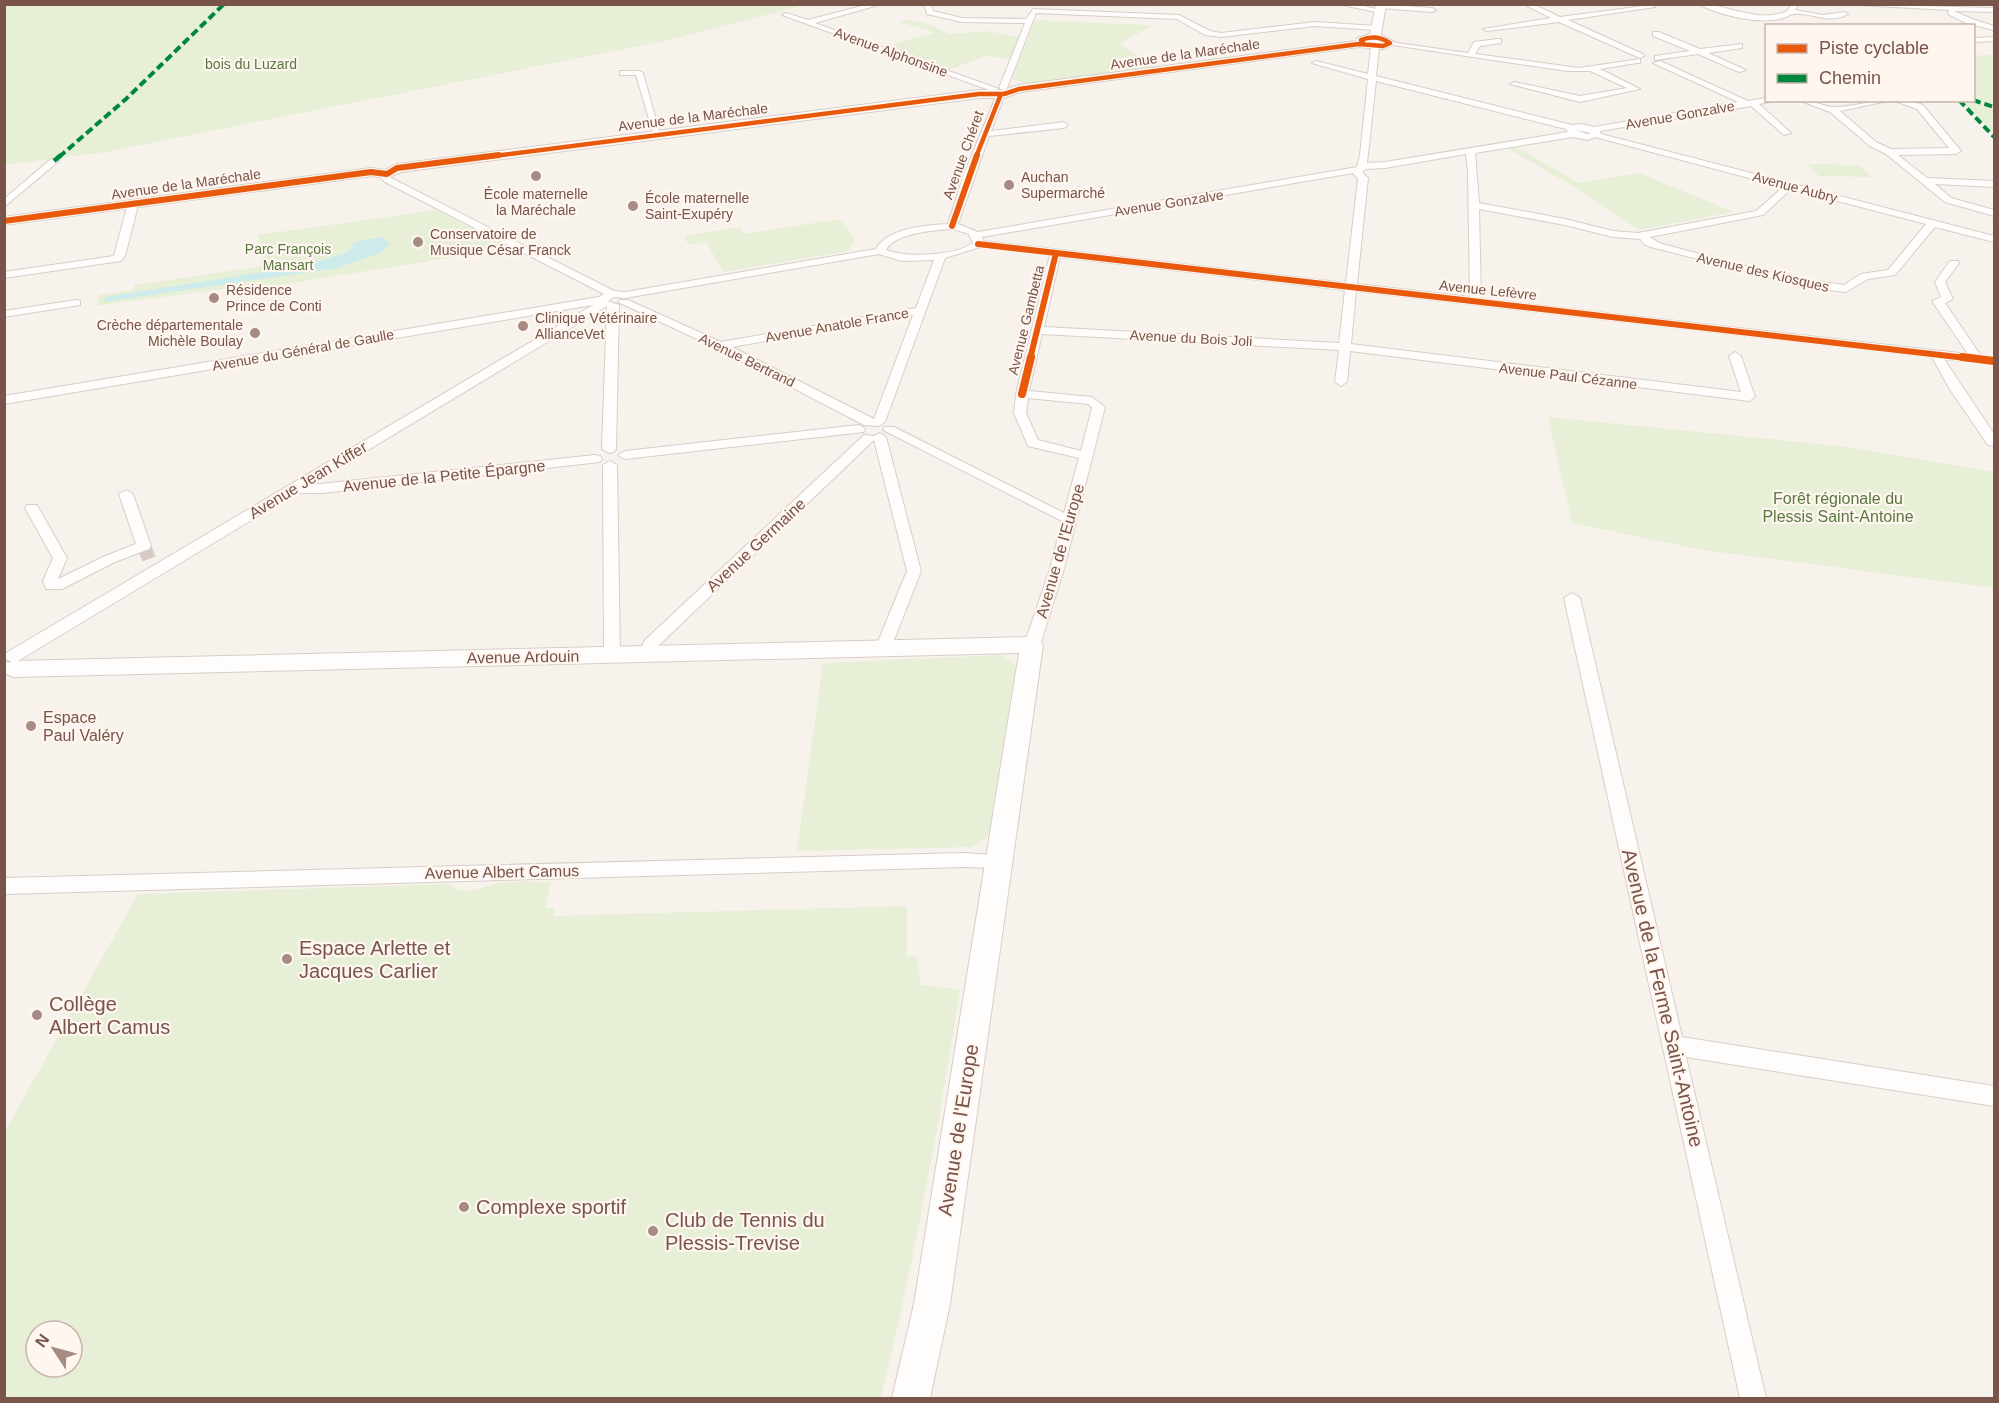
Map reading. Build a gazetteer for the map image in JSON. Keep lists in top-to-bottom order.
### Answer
{
  "streets": {
    "street": [
      "Avenue Alphonsine",
      "Avenue de la Maréchale",
      "Avenue Gonzalve",
      "Avenue Chéret",
      "Avenue Aubry",
      "Avenue des Kiosques",
      "Avenue Lefèvre",
      "Avenue Gambetta",
      "Avenue Anatole France",
      "Avenue du Bois Joli",
      "Avenue du Général de Gaulle",
      "Avenue Bertrand",
      "Avenue Paul Cézanne",
      "Avenue de la Petite Épargne",
      "Avenue Jean Kiffer",
      "Avenue Germaine",
      "Avenue de l'Europe",
      "Avenue Ardouin",
      "Avenue Albert Camus",
      "Avenue de la Ferme Saint-Antoine"
    ]
  },
  "crossings": [
    ["Avenue Alphonsine", "Avenue de la Maréchale"],
    ["Avenue Alphonsine", "Avenue Chéret"],
    ["Avenue de la Maréchale", "Avenue Chéret"],
    ["Avenue de la Maréchale", "Avenue Bertrand"],
    ["Avenue Gonzalve", "Avenue Aubry"],
    ["Avenue Gonzalve", "Avenue Lefèvre"],
    ["Avenue Gonzalve", "Avenue du Général de Gaulle"],
    ["Avenue Aubry", "Avenue des Kiosques"],
    ["Avenue Lefèvre", "Avenue Gambetta"],
    ["Avenue Gambetta", "Avenue du Bois Joli"],
    ["Avenue Gambetta", "Avenue de l'Europe"],
    ["Avenue Anatole France", "Avenue Bertrand"],
    ["Avenue du Bois Joli", "Avenue Paul Cézanne"],
    ["Avenue du Général de Gaulle", "Avenue Bertrand"],
    ["Avenue du Général de Gaulle", "Avenue Jean Kiffer"],
    ["Avenue Bertrand", "Avenue Jean Kiffer"],
    ["Avenue Bertrand", "Avenue Germaine"],
    ["Avenue Bertrand", "Avenue de l'Europe"],
    ["Avenue de la Petite Épargne", "Avenue Jean Kiffer"],
    ["Avenue Jean Kiffer", "Avenue Ardouin"],
    ["Avenue Germaine", "Avenue Ardouin"],
    ["Avenue de l'Europe", "Avenue Ardouin"],
    ["Avenue de l'Europe", "Avenue Albert Camus"]
  ],
  "parks": ["bois du Luzard", "Parc François Mansart", "Forêt régionale du Plessis Saint-Antoine"],
  "places": [
    "École maternelle la Maréchale",
    "Auchan Supermarché",
    "École maternelle Saint-Exupéry",
    "Conservatoire de Musique César Franck",
    "Résidence Prince de Conti",
    "Clinique Vétérinaire AllianceVet",
    "Crèche départementale Michèle Boulay",
    "Espace Paul Valéry",
    "Espace Arlette et Jacques Carlier",
    "Collège Albert Camus",
    "Complexe sportif",
    "Club de Tennis du Plessis-Trevise"
  ],
  "legend": ["Piste cyclable", "Chemin"],
  "north": "top left"
}
